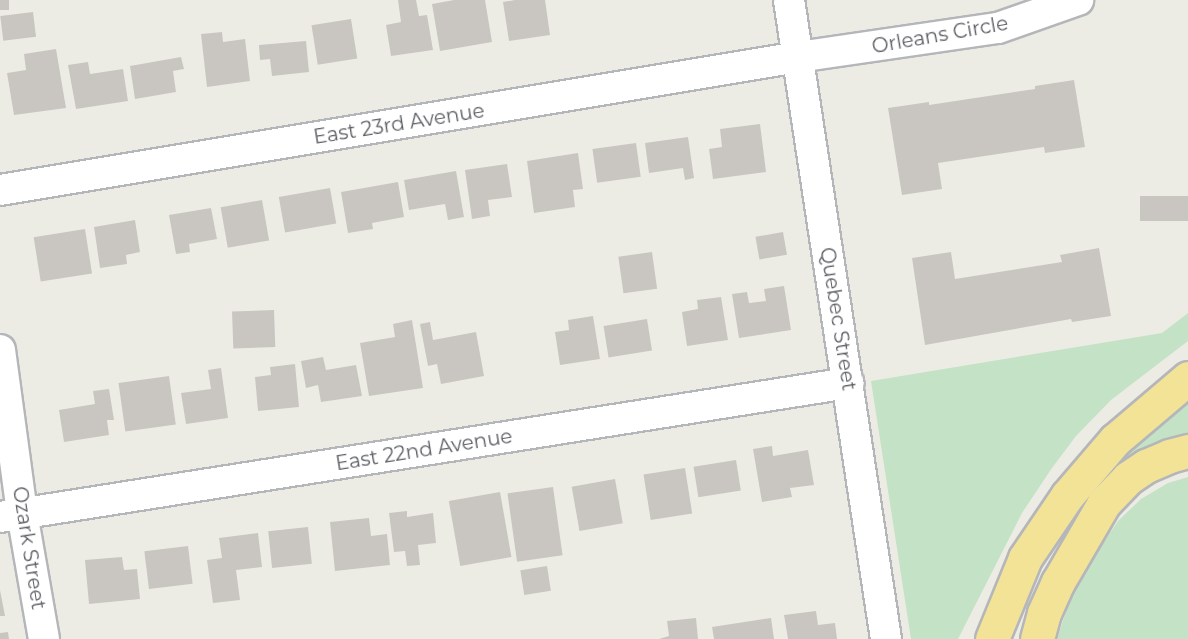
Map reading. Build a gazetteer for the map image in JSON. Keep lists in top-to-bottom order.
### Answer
{
  "streets": {
    "street": [
      "Orleans Circle",
      "East 23rd Avenue",
      "Quebec Street",
      "East 22nd Avenue",
      "Ozark Street"
    ]
  },
  "crossings": [
    ["Orleans Circle", "East 23rd Avenue"],
    ["Orleans Circle", "Quebec Street"],
    ["East 23rd Avenue", "Quebec Street"],
    ["Quebec Street", "East 22nd Avenue"],
    ["East 22nd Avenue", "Ozark Street"]
  ]
}
